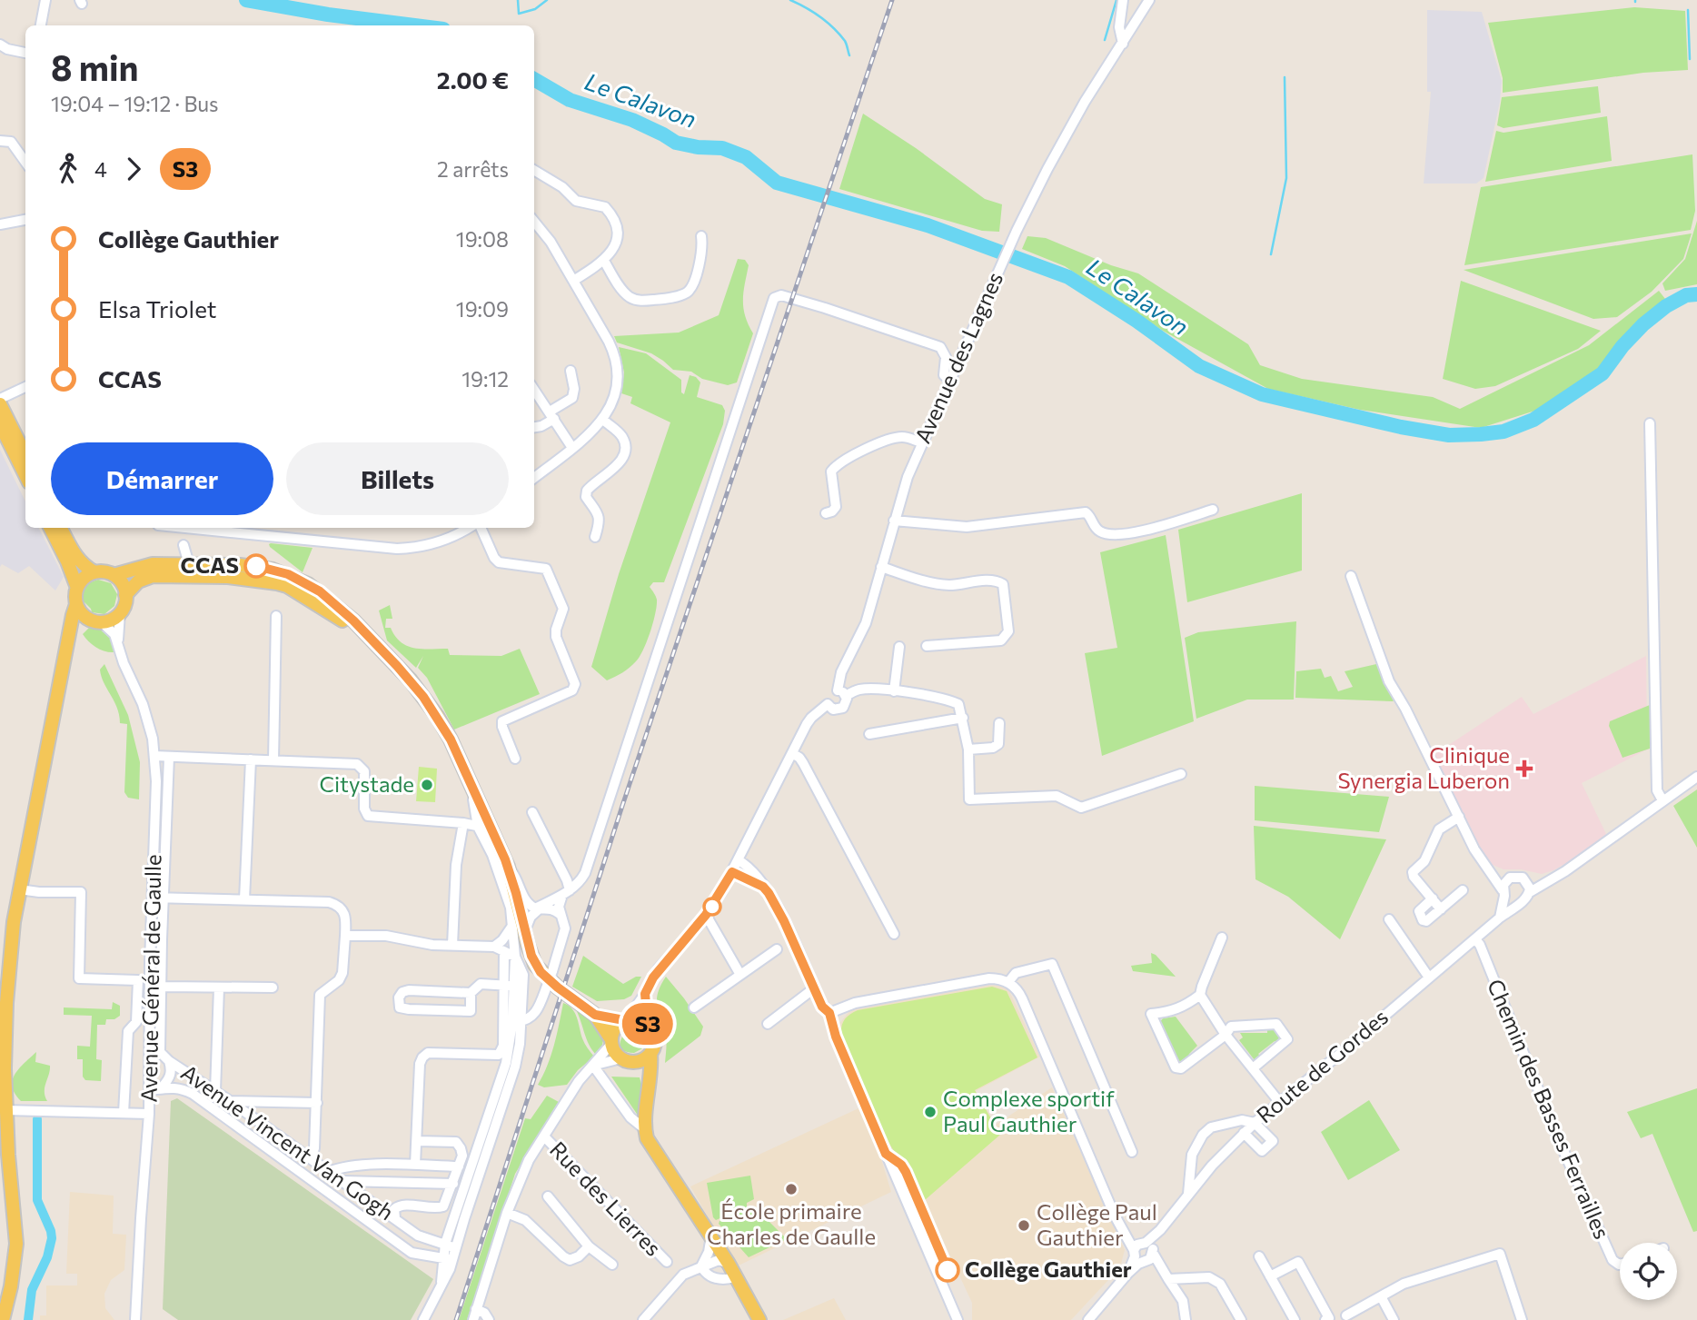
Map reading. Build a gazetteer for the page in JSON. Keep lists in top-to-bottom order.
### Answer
{
  "streets": {
    "street": [
      "Avenue des Lagnes",
      "Avenue Général de Gaulle",
      "Route de Gordes",
      "Chemin des Basses Ferrailles",
      "Avenue Vincent Van Gogh",
      "Rue des Lierres"
    ]
  },
  "crossings": [
    ["Avenue Général de Gaulle", "Avenue Vincent Van Gogh"],
    ["Route de Gordes", "Chemin des Basses Ferrailles"]
  ],
  "water": ["Le Calavon"],
  "places": {
    "other": [
      "CCAS",
      "Citystade",
      "Complexe sportif Paul Gauthier",
      "École primaire Charles de Gaulle",
      "Collège Paul Gauthier",
      "Collège Gauthier"
    ],
    "health": ["Clinique Synergia Luberon"]
  },
  "lines": ["bus line S3"],
  "page": {
    "on_map": "S3",
    "heading": ["8 min", "19:04 – 19:12 · Bus", "2.00 €"],
    "legs": ["4", "S3", "2 arrêts"],
    "list": [
      {
        "name": "Collège Gauthier",
        "value": "19:08"
      },
      {
        "name": "Elsa Triolet",
        "value": "19:09"
      },
      {
        "name": "CCAS",
        "value": "19:12"
      }
    ],
    "buttons": ["Démarrer", "Billets"]
  }
}
